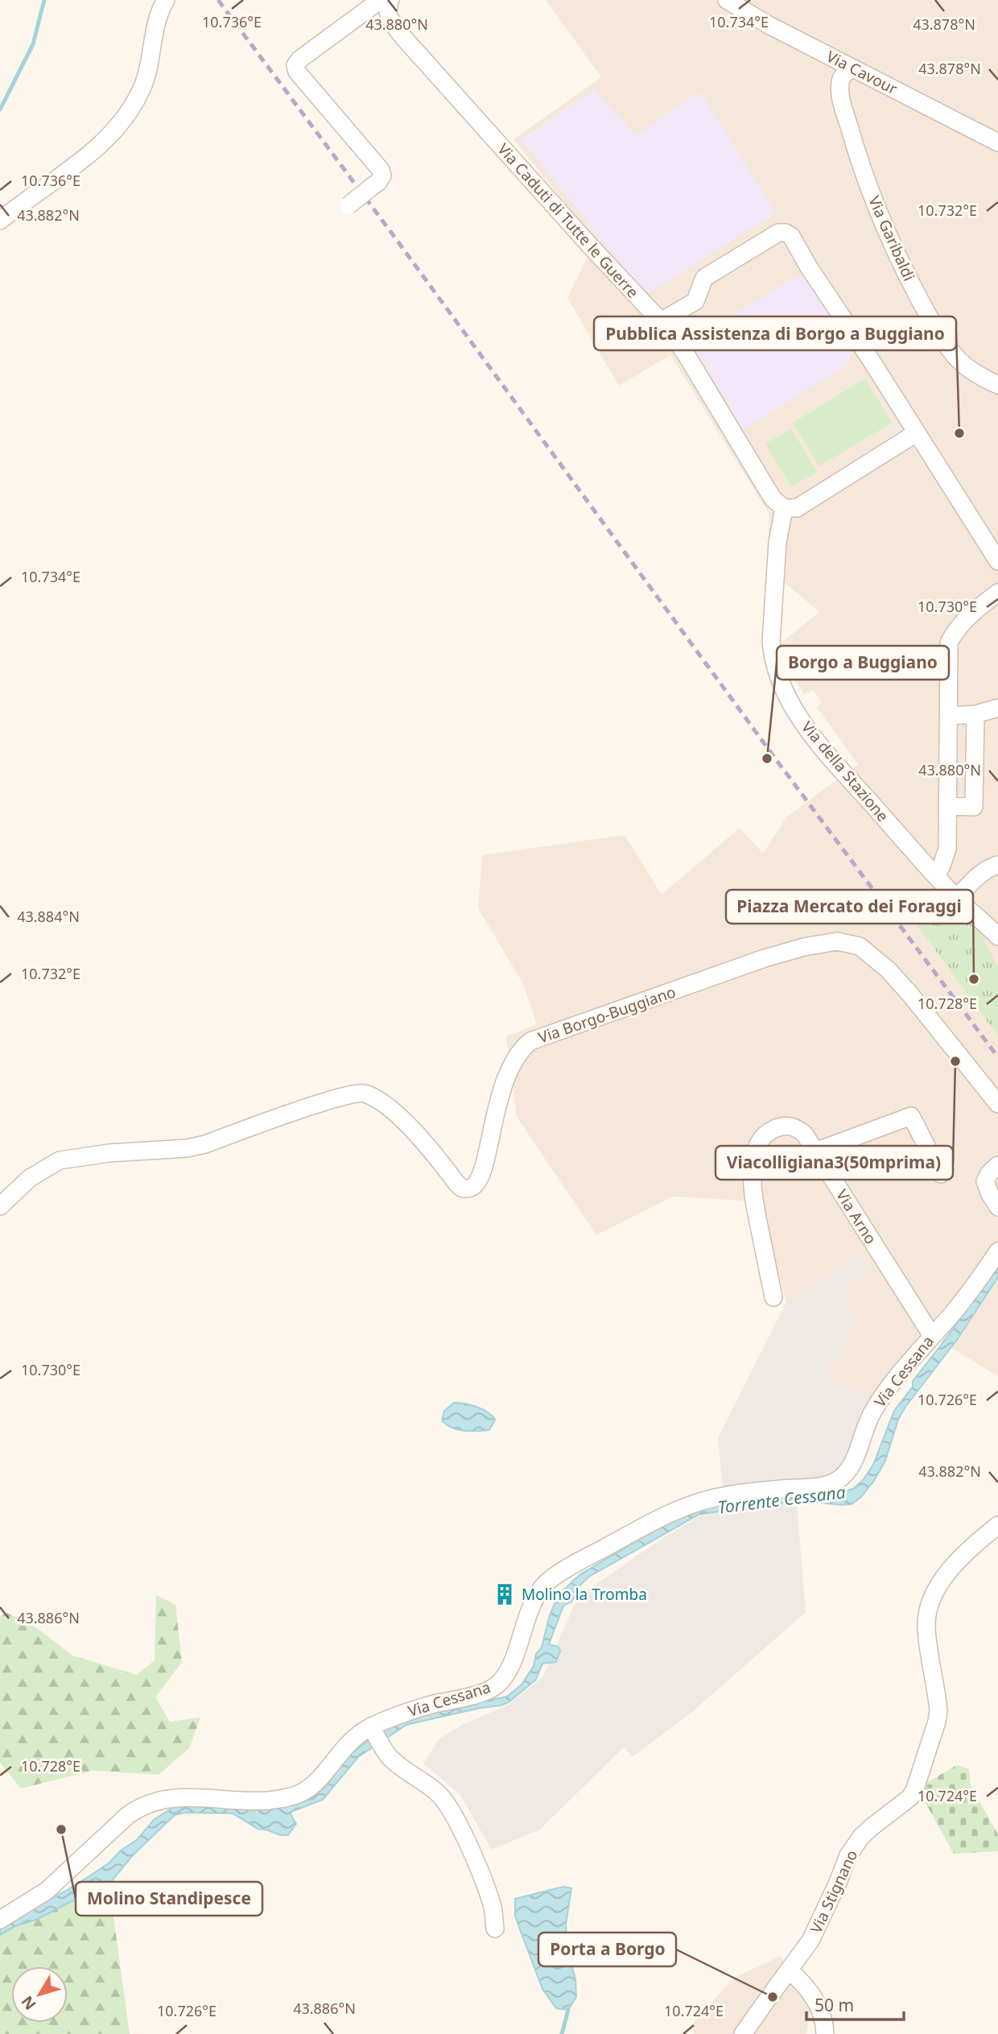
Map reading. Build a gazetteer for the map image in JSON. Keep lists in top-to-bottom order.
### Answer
{
  "streets": {
    "street": [
      "Via Cavour",
      "Via Caduti di Tutte le Guerre",
      "Via Garibaldi",
      "Via della Stazione",
      "Via Borgo-Buggiano",
      "Via Arno",
      "Via Cessana",
      "Via Stignano"
    ]
  },
  "crossings": [
    ["Via Cavour", "Via Garibaldi"],
    ["Via Caduti di Tutte le Guerre", "Via della Stazione"],
    ["Via Arno", "Via Cessana"]
  ],
  "water": ["Torrente Cessana"],
  "places": {
    "other": [
      "Pubblica Assistenza di Borgo a Buggiano",
      "Borgo a Buggiano",
      "Piazza Mercato dei Foraggi",
      "Viacolligiana3(50mprima)",
      "Molino Standipesce",
      "Porta a Borgo"
    ],
    "building": ["Molino la Tromba"]
  },
  "scale_bar": "50 m",
  "north": "bottom left",
  "coordinates": [
    "10.736°E",
    "10.734°E",
    "43.880°N",
    "43.878°N",
    "10.732°E",
    "43.882°N",
    "10.730°E",
    "43.884°N",
    "10.728°E",
    "10.726°E",
    "43.886°N",
    "10.724°E"
  ]
}
